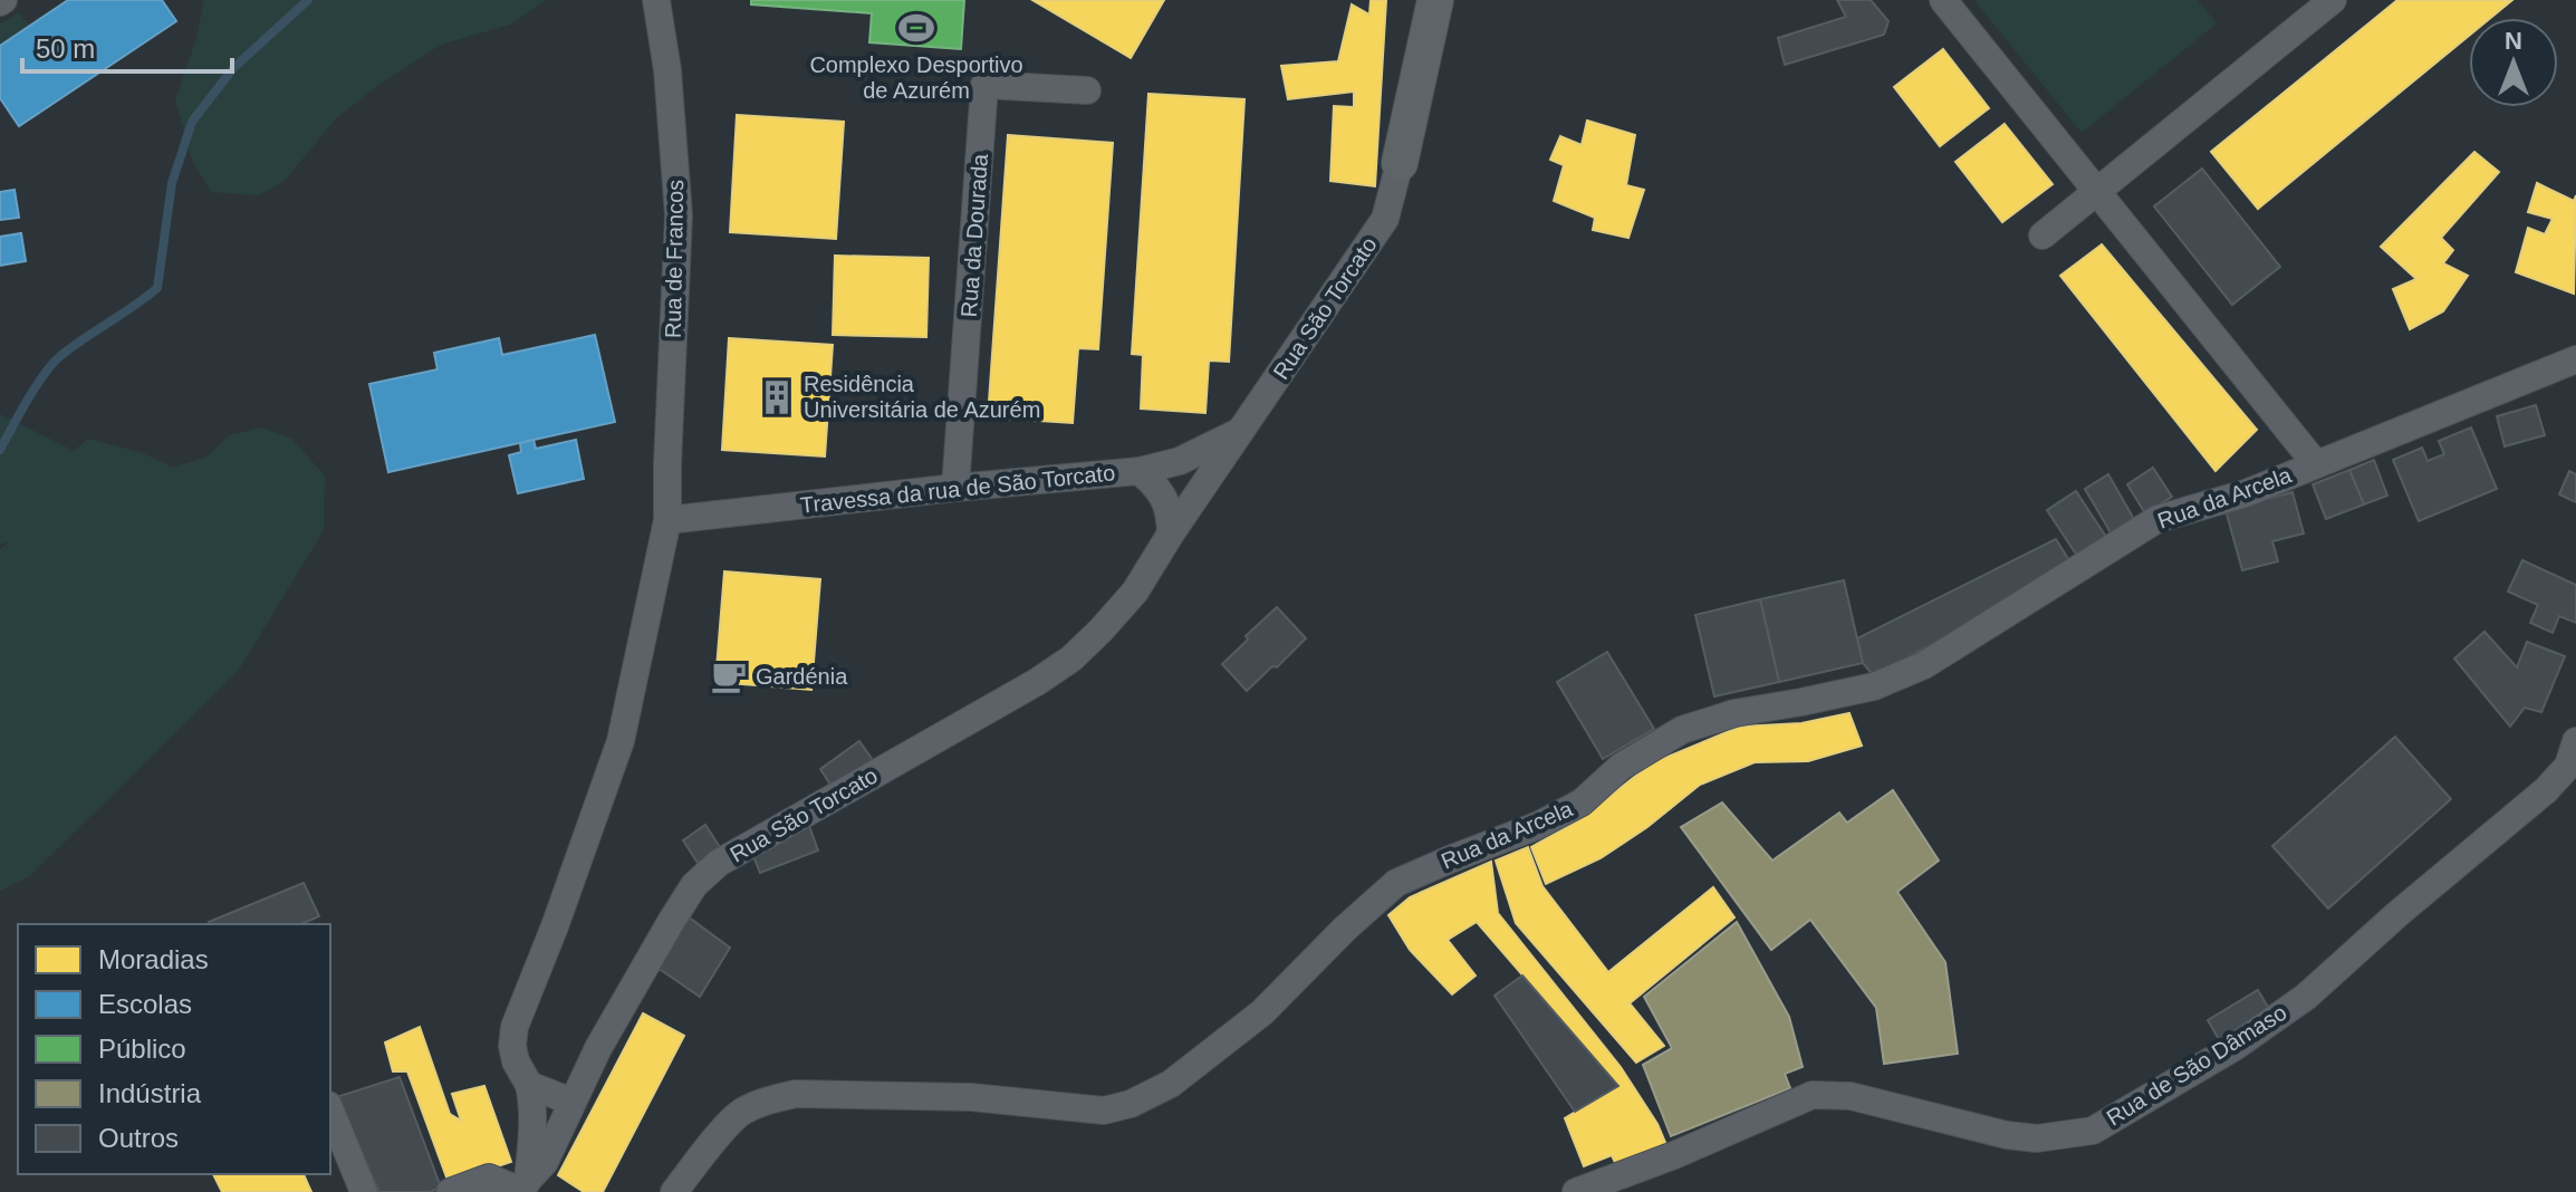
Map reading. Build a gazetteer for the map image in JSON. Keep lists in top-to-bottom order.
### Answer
{
  "streets": {
    "main road": ["Rua São Torcato"],
    "street": [
      "Rua da Dourada",
      "Rua de Francos",
      "Travessa da rua de São Torcato",
      "Rua da Arcela",
      "Rua de São Dâmaso"
    ]
  },
  "crossings": [
    ["Rua da Dourada", "Travessa da rua de São Torcato"],
    ["Rua de Francos", "Travessa da rua de São Torcato"],
    ["Rua São Torcato", "Travessa da rua de São Torcato"]
  ],
  "places": {
    "sports": ["Complexo Desportivo de Azurém"],
    "building": ["Residência Universitária de Azurém"],
    "cafe": ["Gardénia"]
  },
  "legend": [
    "Moradias",
    "Escolas",
    "Público",
    "Indústria",
    "Outros"
  ],
  "scale_bar": "50 m",
  "north": "top"
}
